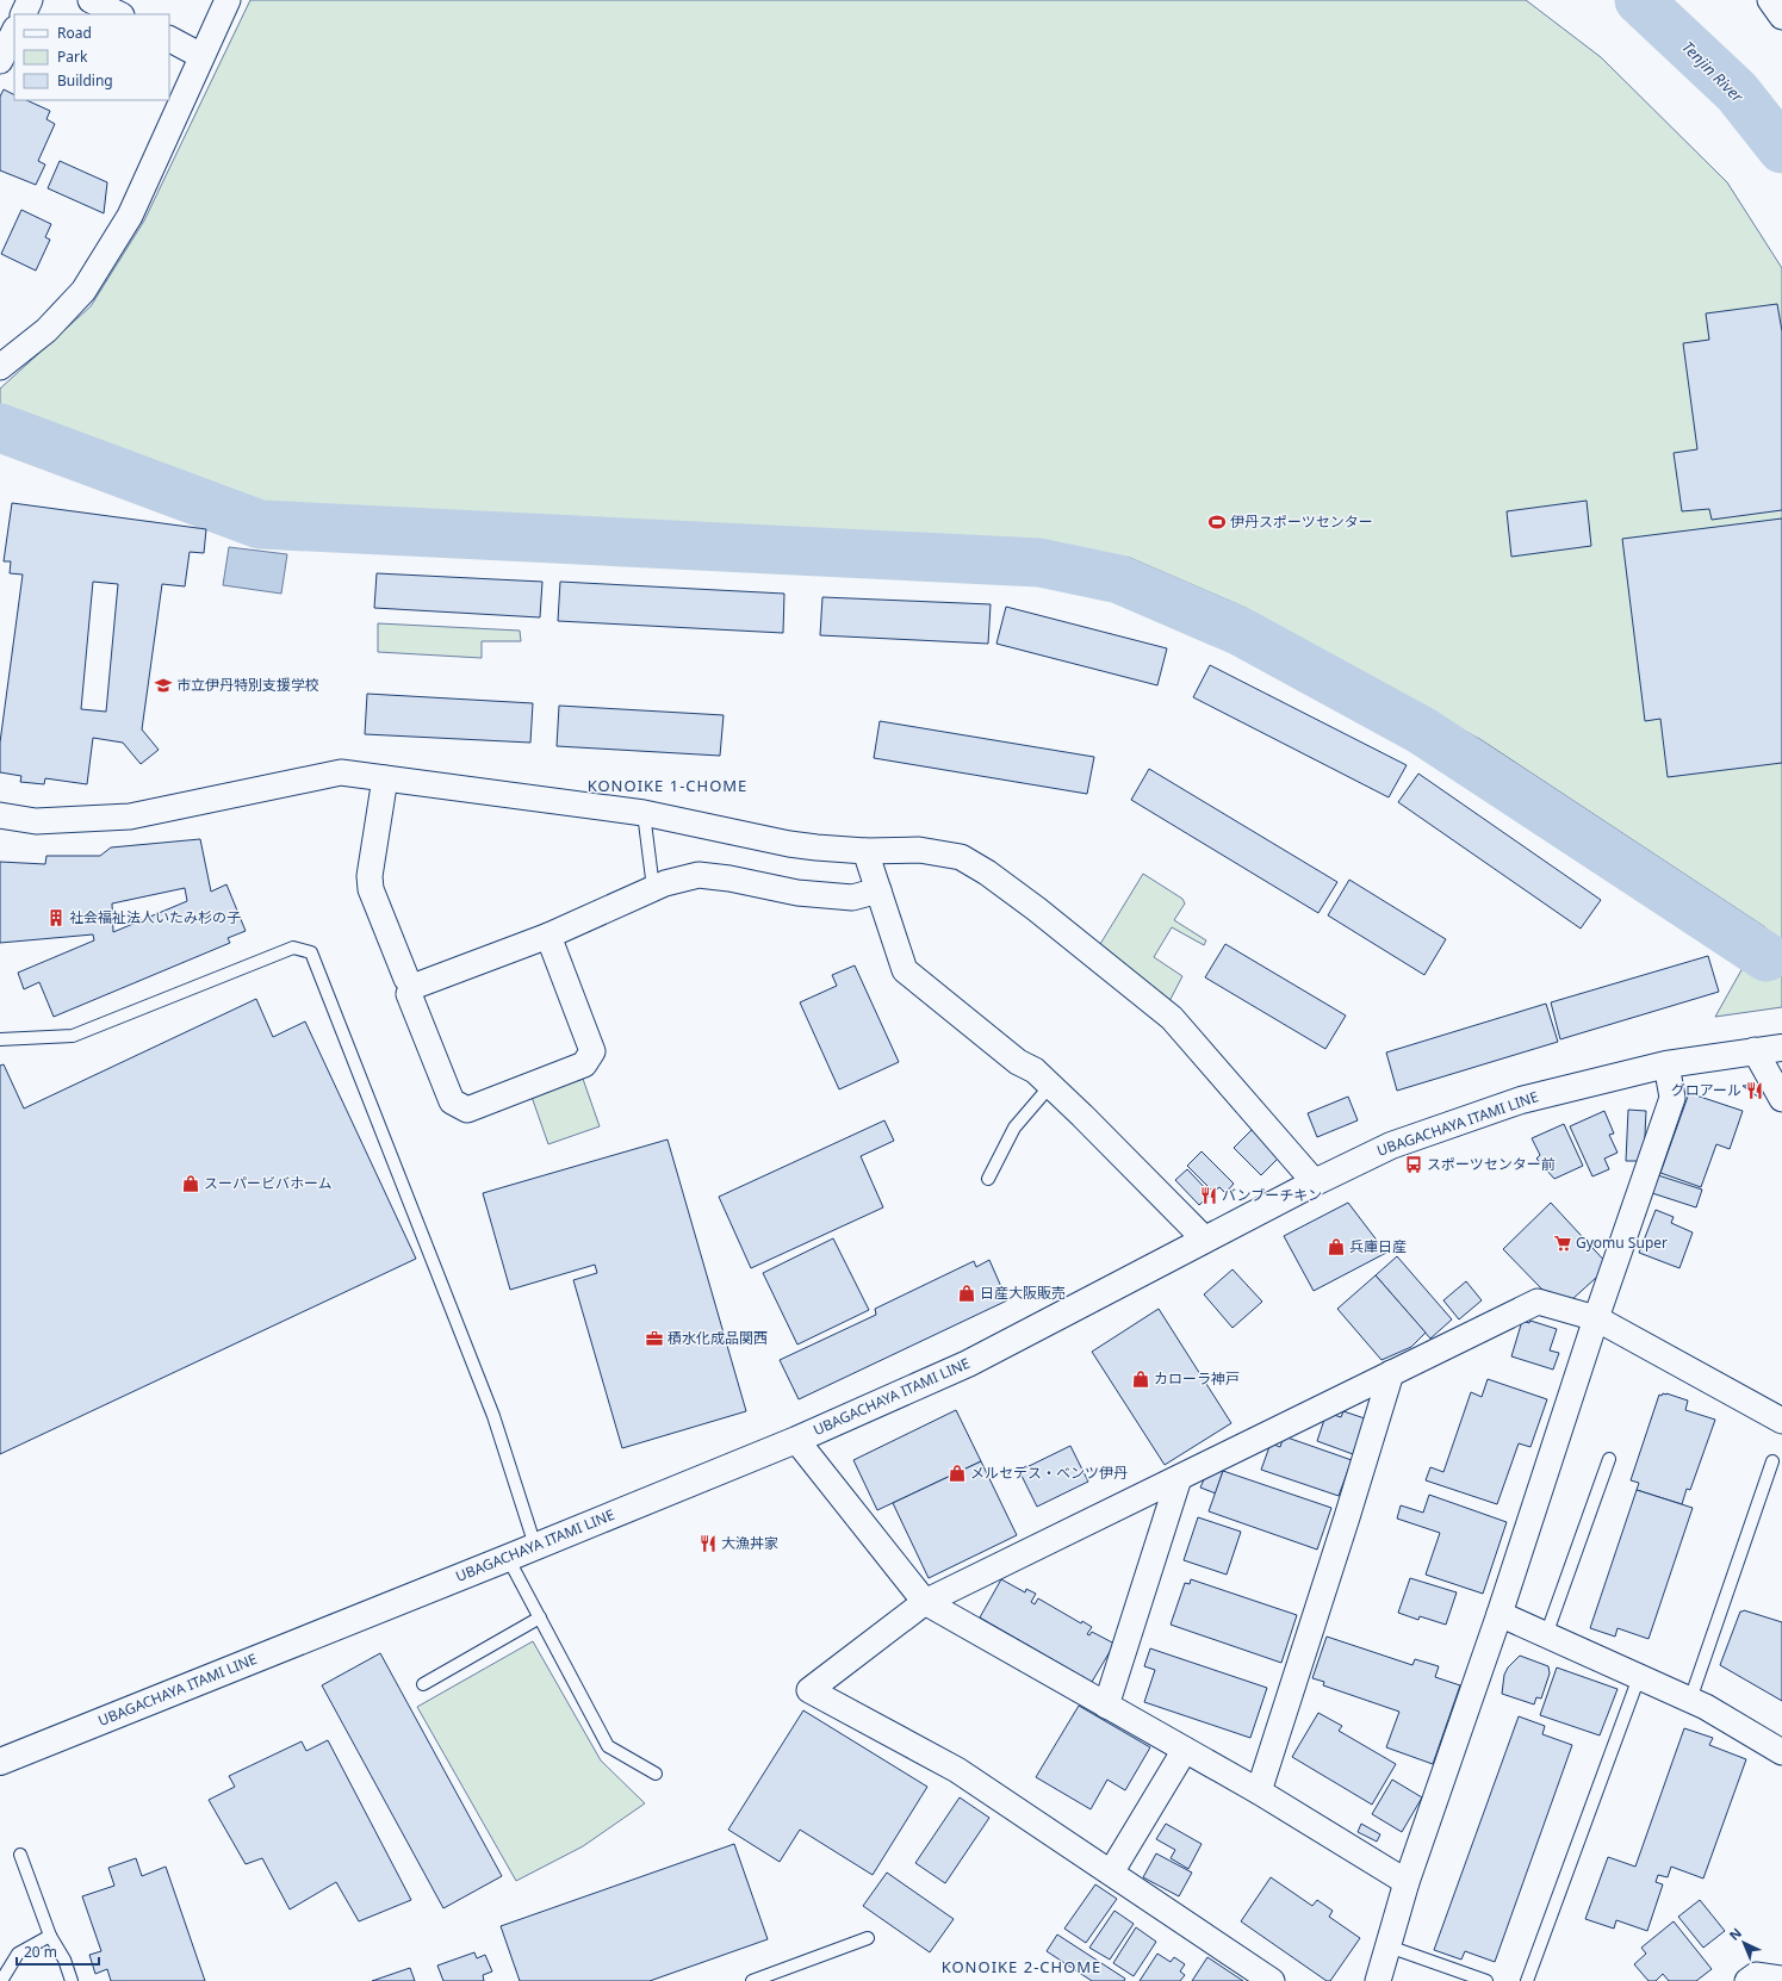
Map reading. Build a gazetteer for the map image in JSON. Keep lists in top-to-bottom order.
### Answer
{
  "streets": {
    "main road": ["UBAGACHAYA ITAMI LINE"]
  },
  "districts": ["KONOIKE 1-CHOME", "KONOIKE 2-CHOME"],
  "water": ["Tenjin River"],
  "places": {
    "sports": ["伊丹スポーツセンター"],
    "school or university": ["市立伊丹特別支援学校"],
    "building": ["社会福祉法人いたみ杉の子"],
    "restaurant": ["グロアール", "バンブーチキン", "大漁丼家"],
    "bus stop": ["スポーツセンター前"],
    "shop": [
      "スーパービバホーム",
      "兵庫日産",
      "日産大阪販売",
      "カローラ神戸",
      "メルセデス・ベンツ伊丹"
    ],
    "supermarket": ["Gyomu Super"],
    "office": ["積水化成品関西"]
  },
  "legend": ["Road", "Park", "Building"],
  "scale_bar": "20 m",
  "north": "top left"
}
